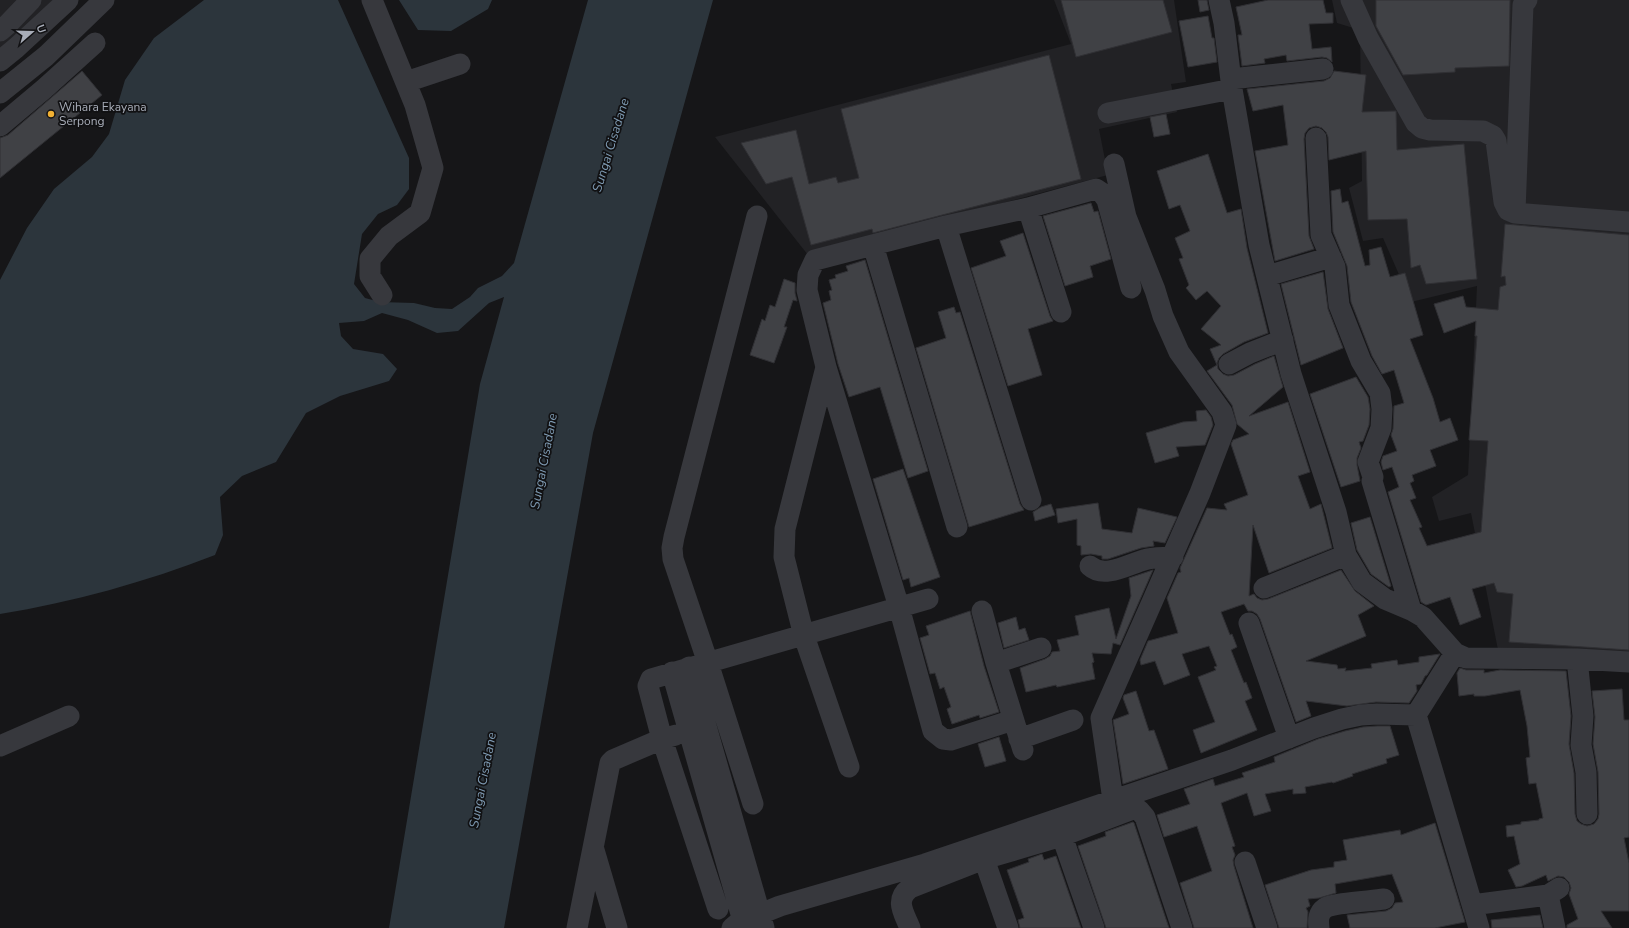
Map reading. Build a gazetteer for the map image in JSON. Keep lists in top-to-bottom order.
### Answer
{
  "water": ["Sungai Cisadane"],
  "places": ["Wihara Ekayana Serpong"],
  "north": "right"
}
